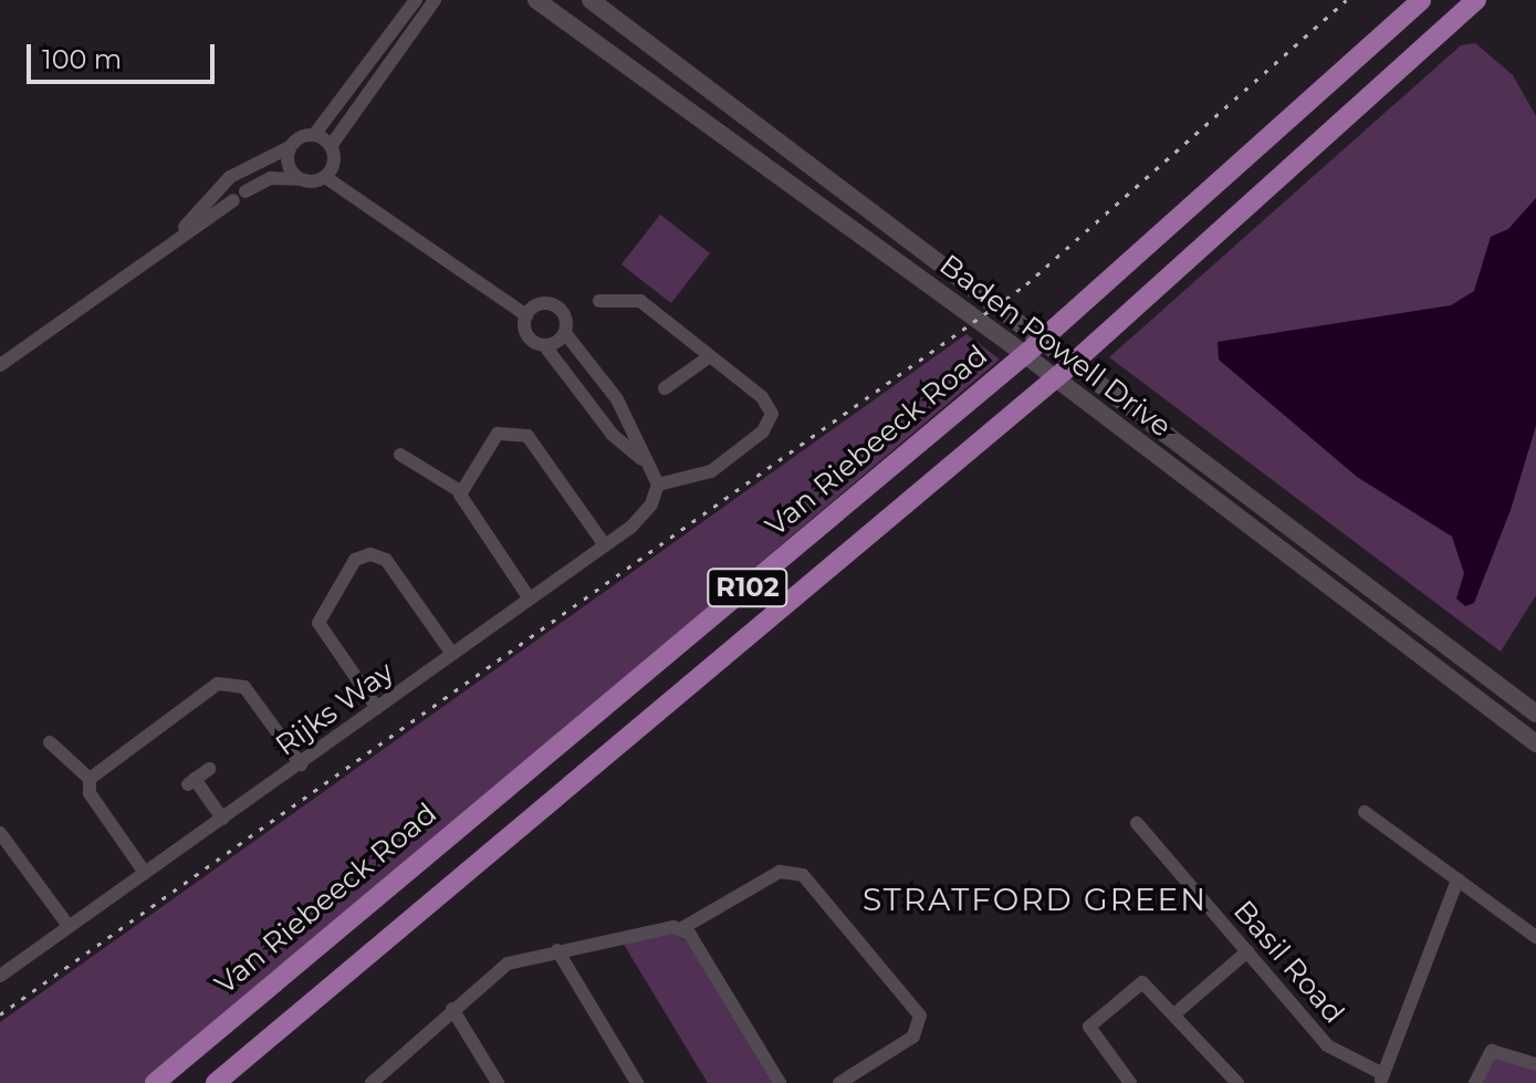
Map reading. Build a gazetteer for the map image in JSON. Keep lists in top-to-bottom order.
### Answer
{
  "streets": {
    "main road": ["Baden Powell Drive", "Van Riebeeck Road", "R102"],
    "street": ["Rijks Way", "Basil Road"]
  },
  "districts": ["STRATFORD GREEN"],
  "scale_bar": "100 m"
}
